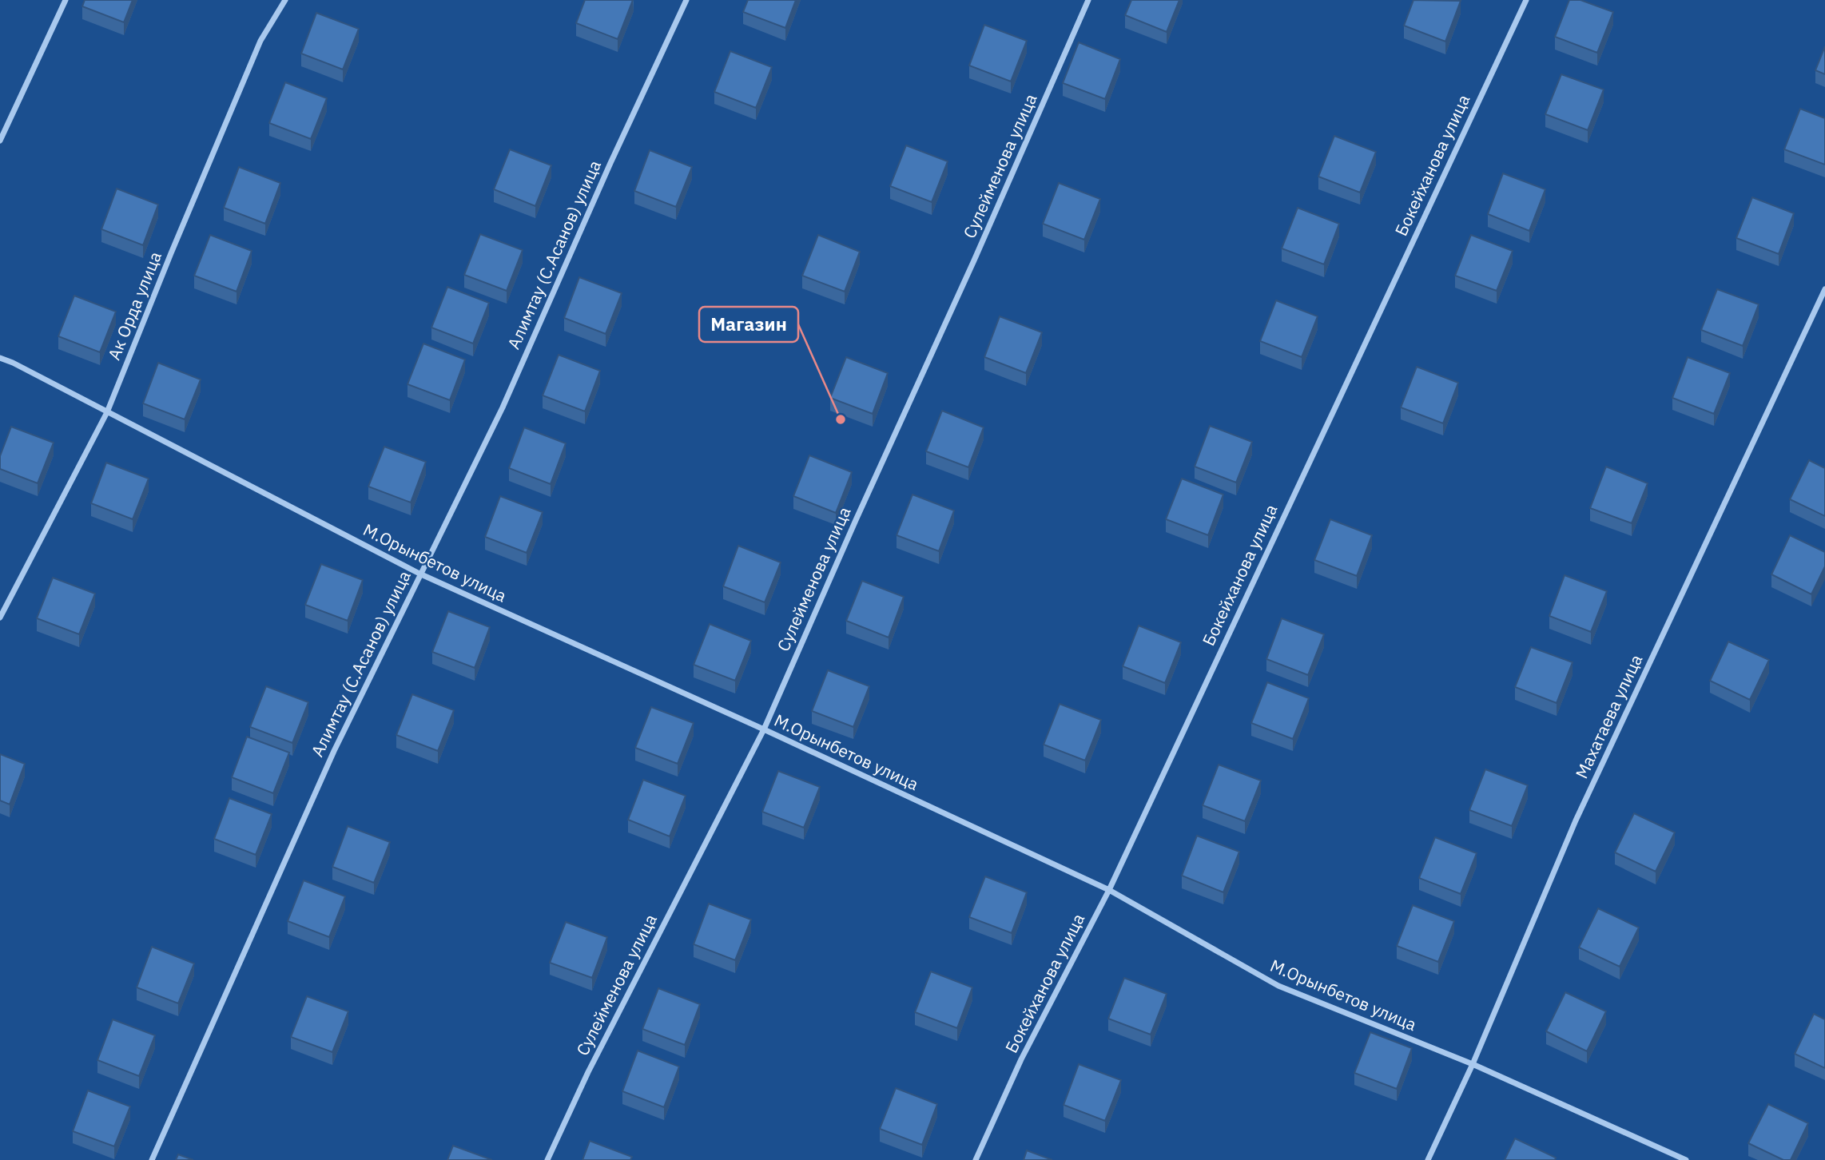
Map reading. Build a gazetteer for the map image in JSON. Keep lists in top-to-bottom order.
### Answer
{
  "streets": {
    "street": [
      "Бокейханова улица",
      "Сулейменова улица",
      "Алимтау (С.Асанов) улица",
      "Ак Орда улица",
      "М.Орынбетов улица",
      "Махатаева улица"
    ]
  },
  "crossings": [
    ["Бокейханова улица", "М.Орынбетов улица"],
    ["Сулейменова улица", "М.Орынбетов улица"],
    ["Алимтау (С.Асанов) улица", "М.Орынбетов улица"],
    ["Ак Орда улица", "М.Орынбетов улица"],
    ["М.Орынбетов улица", "Махатаева улица"]
  ],
  "places": ["Магазин"]
}
